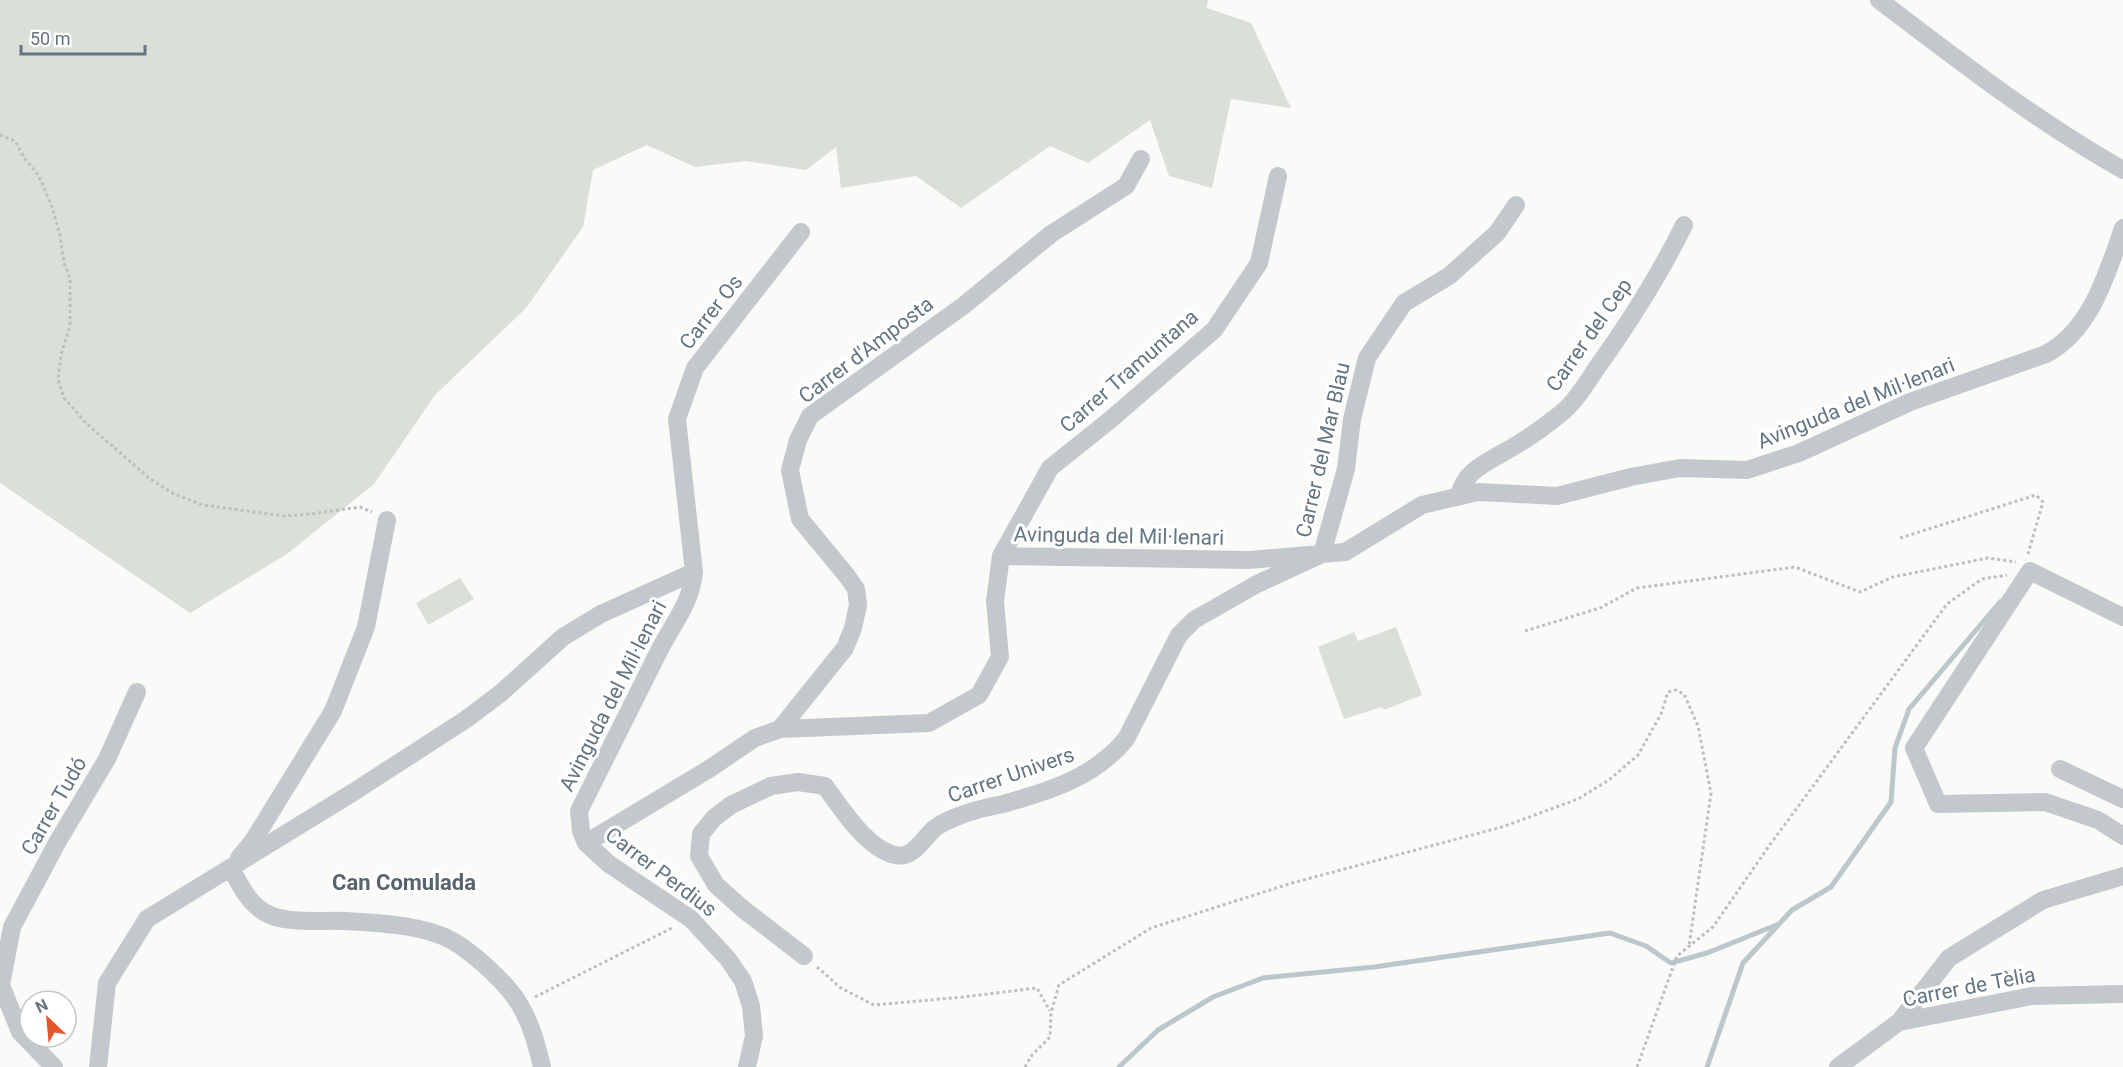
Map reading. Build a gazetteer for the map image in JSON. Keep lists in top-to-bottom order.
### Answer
{
  "streets": {
    "street": [
      "Carrer Os",
      "Carrer del Cep",
      "Carrer d'Amposta",
      "Carrer Tramuntana",
      "Avinguda del Mil·lenari",
      "Carrer del Mar Blau",
      "Carrer Univers",
      "Carrer Tudó",
      "Carrer Perdius",
      "Carrer de Tèlia"
    ]
  },
  "crossings": [
    ["Carrer Os", "Avinguda del Mil·lenari"],
    ["Carrer del Cep", "Avinguda del Mil·lenari"],
    ["Carrer d'Amposta", "Avinguda del Mil·lenari"],
    ["Carrer Tramuntana", "Avinguda del Mil·lenari"],
    ["Avinguda del Mil·lenari", "Carrer del Mar Blau"],
    ["Avinguda del Mil·lenari", "Carrer Univers"],
    ["Avinguda del Mil·lenari", "Carrer Perdius"],
    ["Carrer del Mar Blau", "Carrer Univers"]
  ],
  "districts": ["Can Comulada"],
  "scale_bar": "50 m",
  "north": "top left"
}
